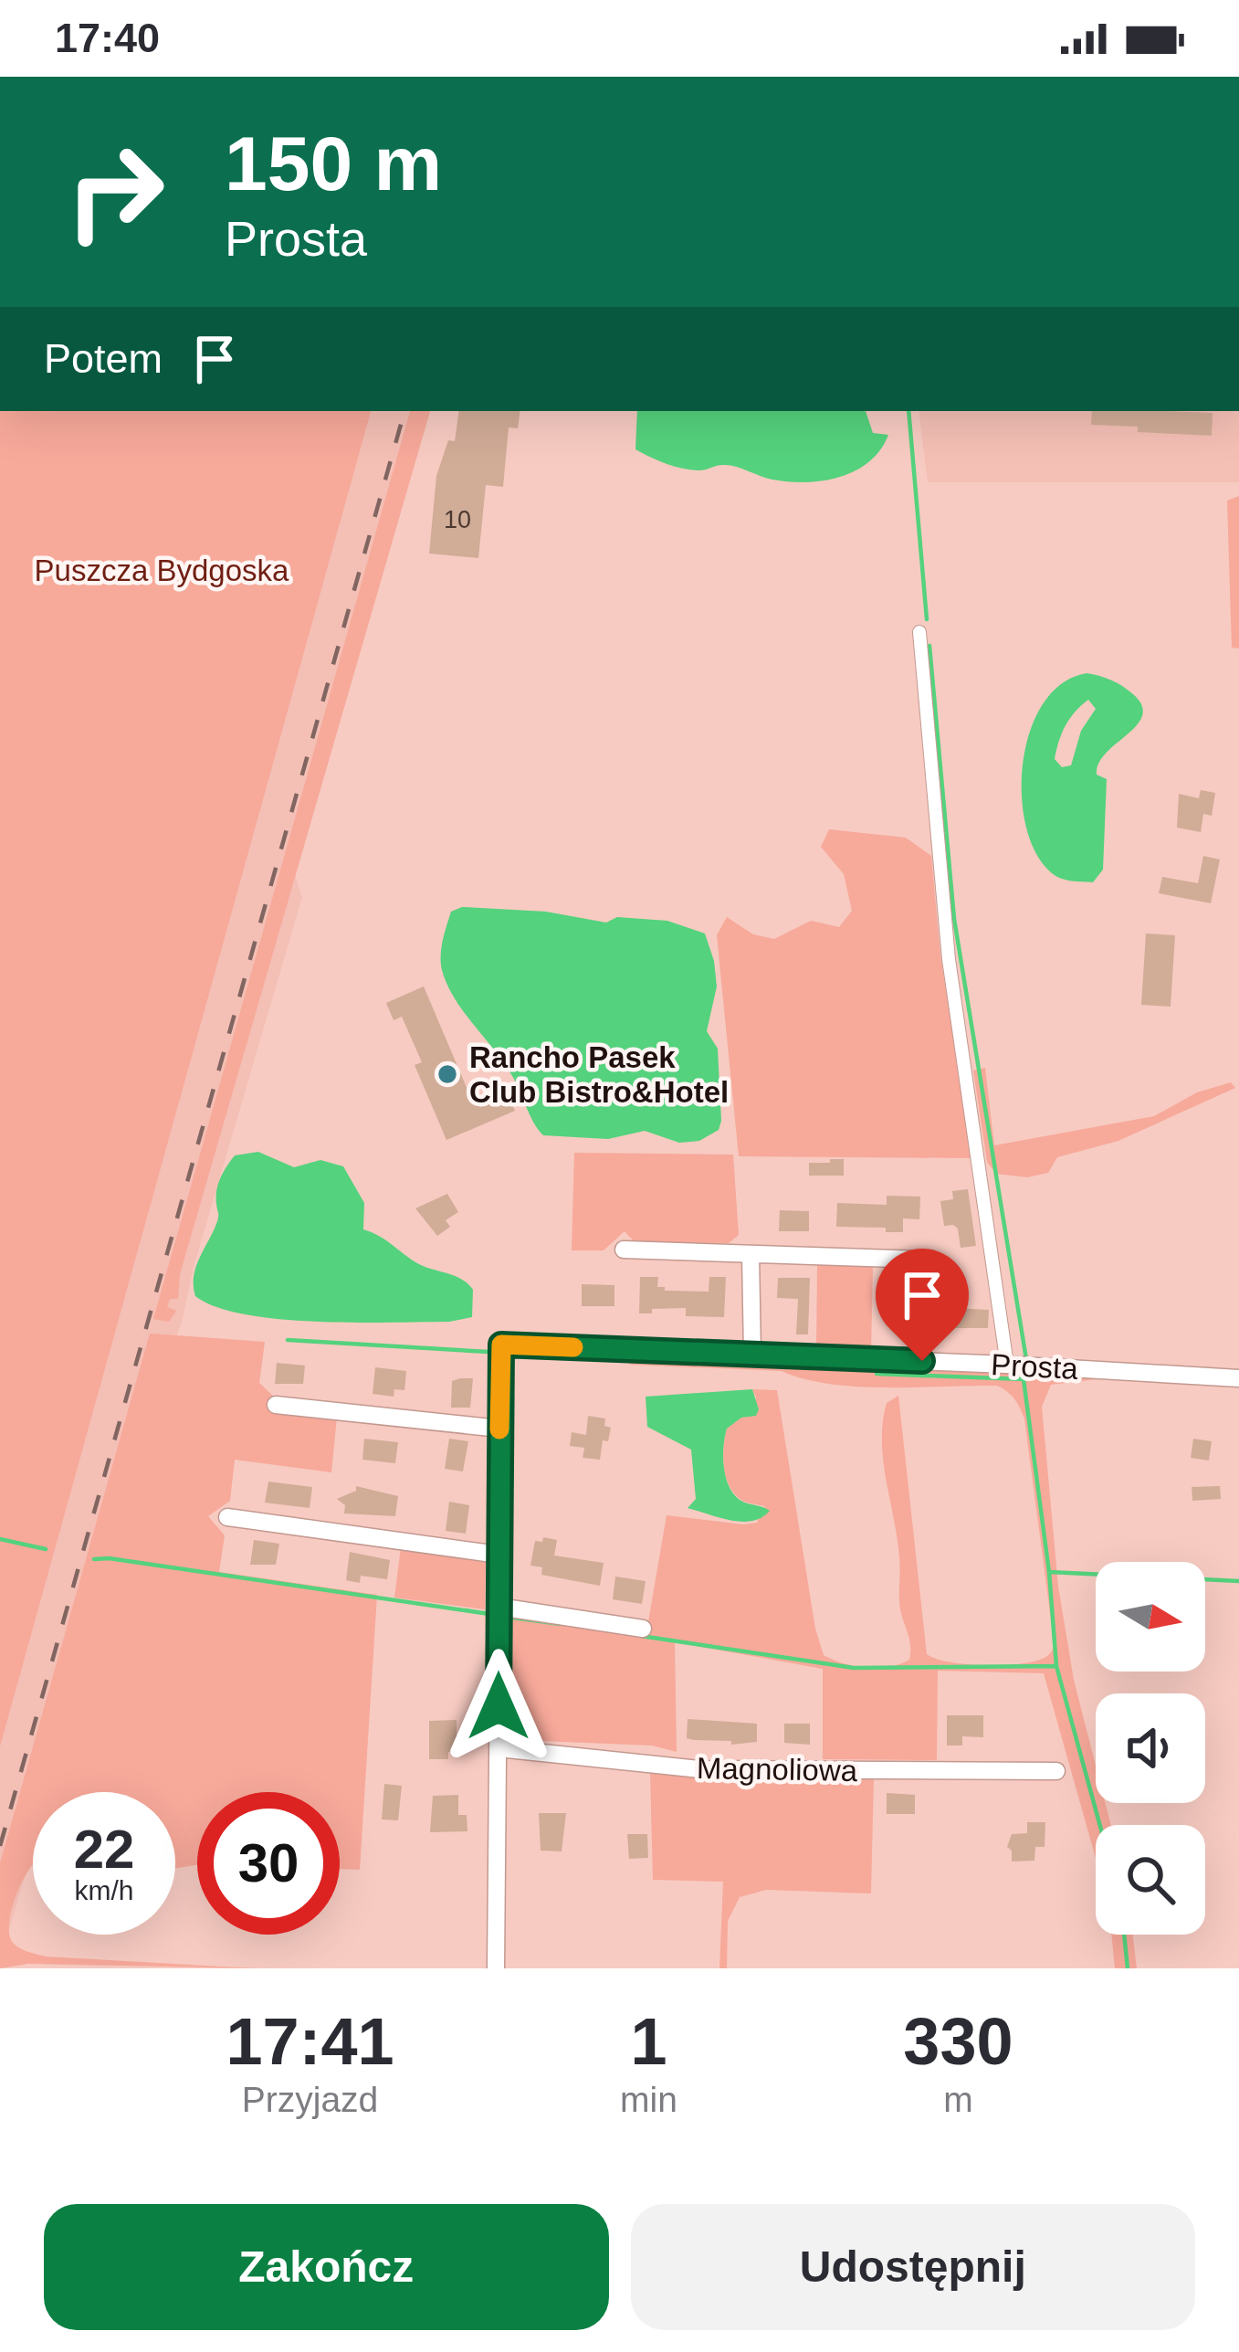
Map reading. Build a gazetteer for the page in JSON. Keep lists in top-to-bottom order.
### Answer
{
  "streets": {
    "street": ["Prosta", "Magnoliowa"]
  },
  "parks": ["Puszcza Bydgoska"],
  "places": ["Rancho Pasek Club Bistro&Hotel"],
  "house_numbers": ["10"],
  "north": "right",
  "page": {
    "status": "17:40",
    "turn": ["150 m", "Prosta"],
    "then": "Potem",
    "speed": "22 km/h",
    "limit": "30",
    "eta": [
      "17:41",
      "Przyjazd",
      "1",
      "min",
      "330",
      "m"
    ],
    "buttons": ["Zakończ", "Udostępnij"]
  }
}
